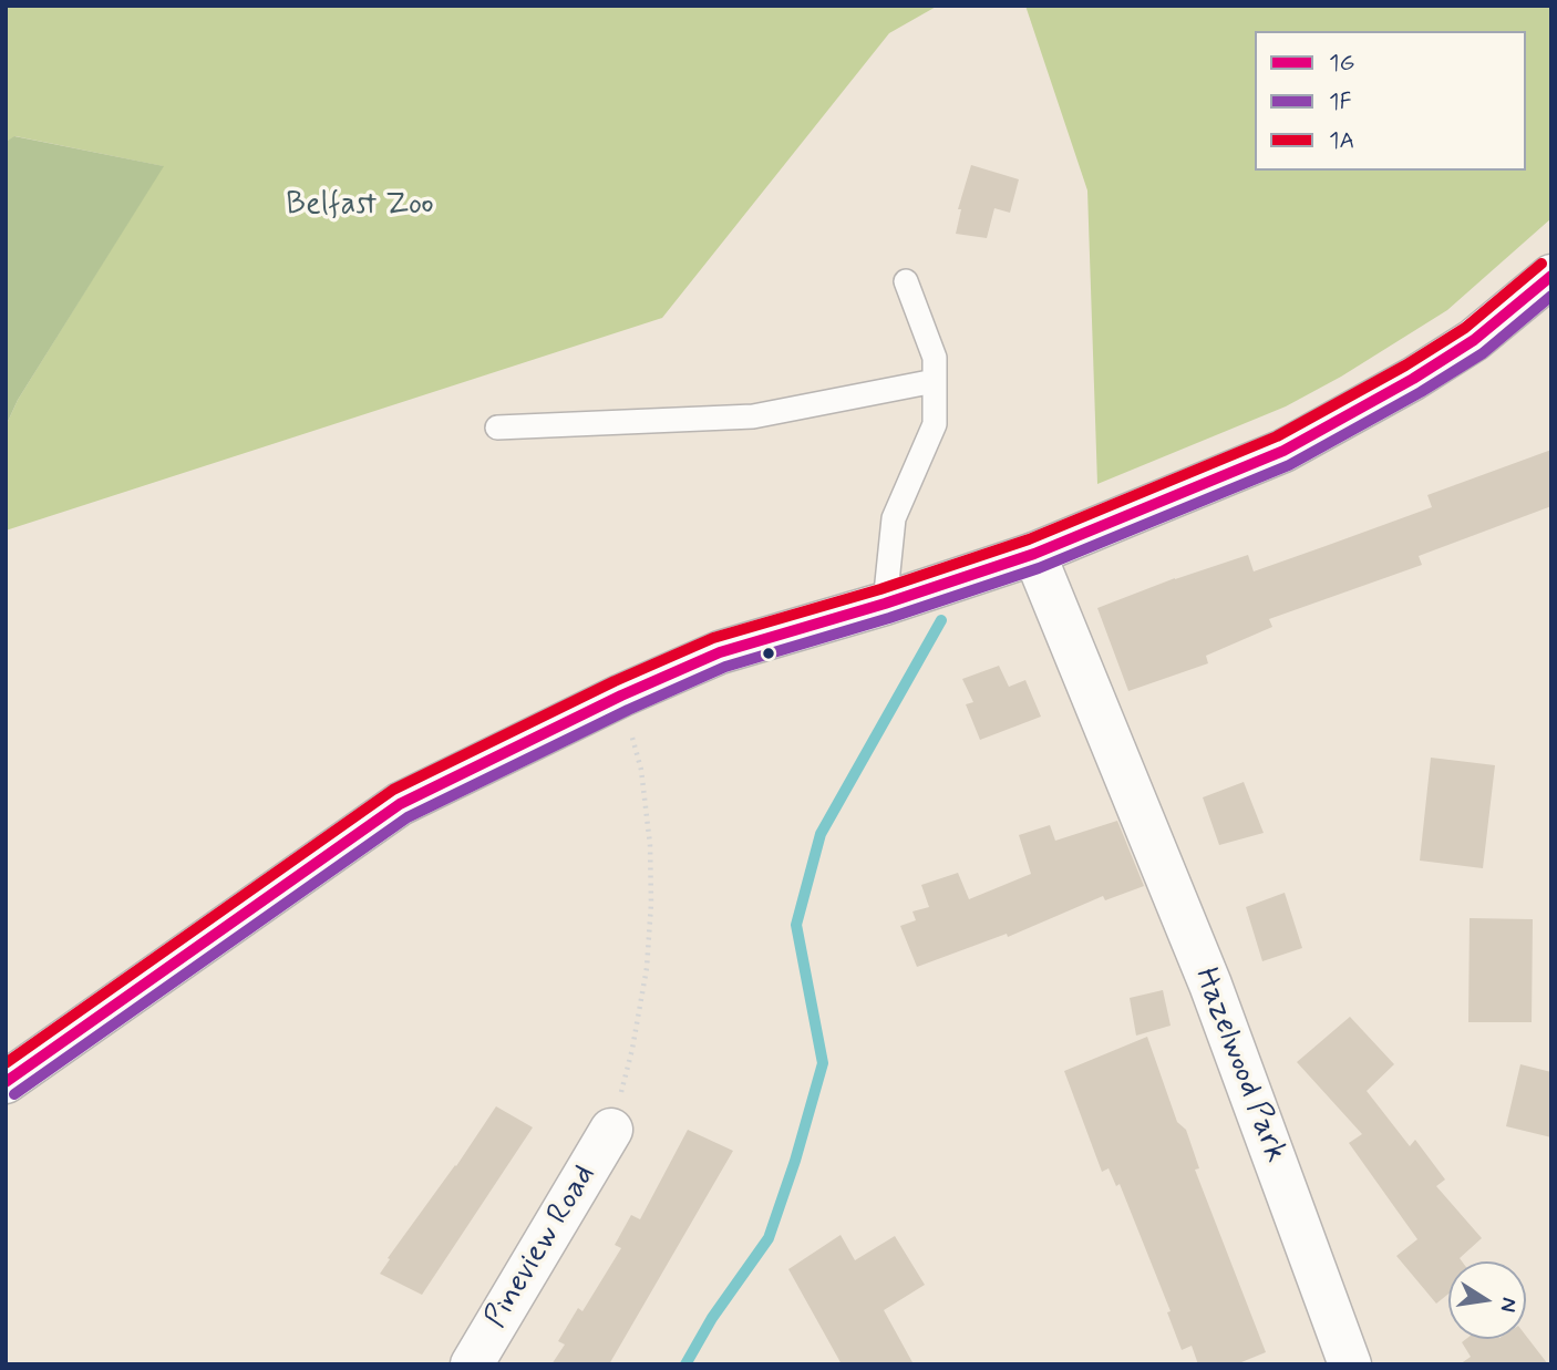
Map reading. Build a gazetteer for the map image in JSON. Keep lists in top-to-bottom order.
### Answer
{
  "streets": {
    "main road": ["Hazelwood Park", "Pineview Road"]
  },
  "parks": ["Belfast Zoo"],
  "lines": ["transit line 1A", "transit line 1G", "transit line 1F"],
  "legend": ["1G", "1F", "1A"],
  "north": "right"
}
